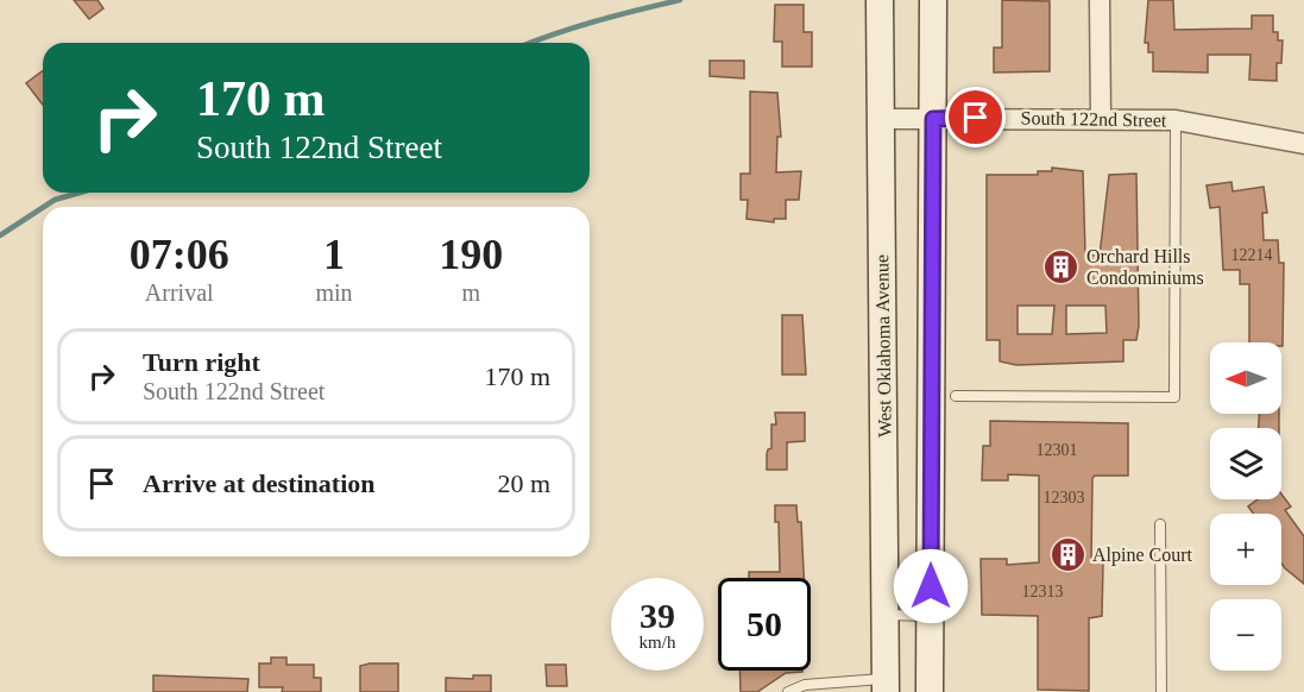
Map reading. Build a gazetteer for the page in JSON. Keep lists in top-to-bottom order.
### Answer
{
  "streets": {
    "main road": ["West Oklahoma Avenue"],
    "street": ["South 122nd Street"]
  },
  "crossings": [
    ["South 122nd Street", "West Oklahoma Avenue"]
  ],
  "places": {
    "building": ["Orchard Hills Condominiums", "Alpine Court"]
  },
  "house_numbers": [
    "12214",
    "12301",
    "12303",
    "12313"
  ],
  "north": "left",
  "page": {
    "turn": ["170 m", "South 122nd Street"],
    "eta": [
      "07:06",
      "Arrival",
      "1",
      "min",
      "190",
      "m"
    ],
    "list": [
      {
        "name": "Turn right",
        "note": "South 122nd Street",
        "value": "170 m"
      },
      {
        "name": "Arrive at destination",
        "value": "20 m"
      }
    ],
    "map_buttons": ["+", "−"],
    "speed": "39 km/h",
    "limit": "50"
  }
}
